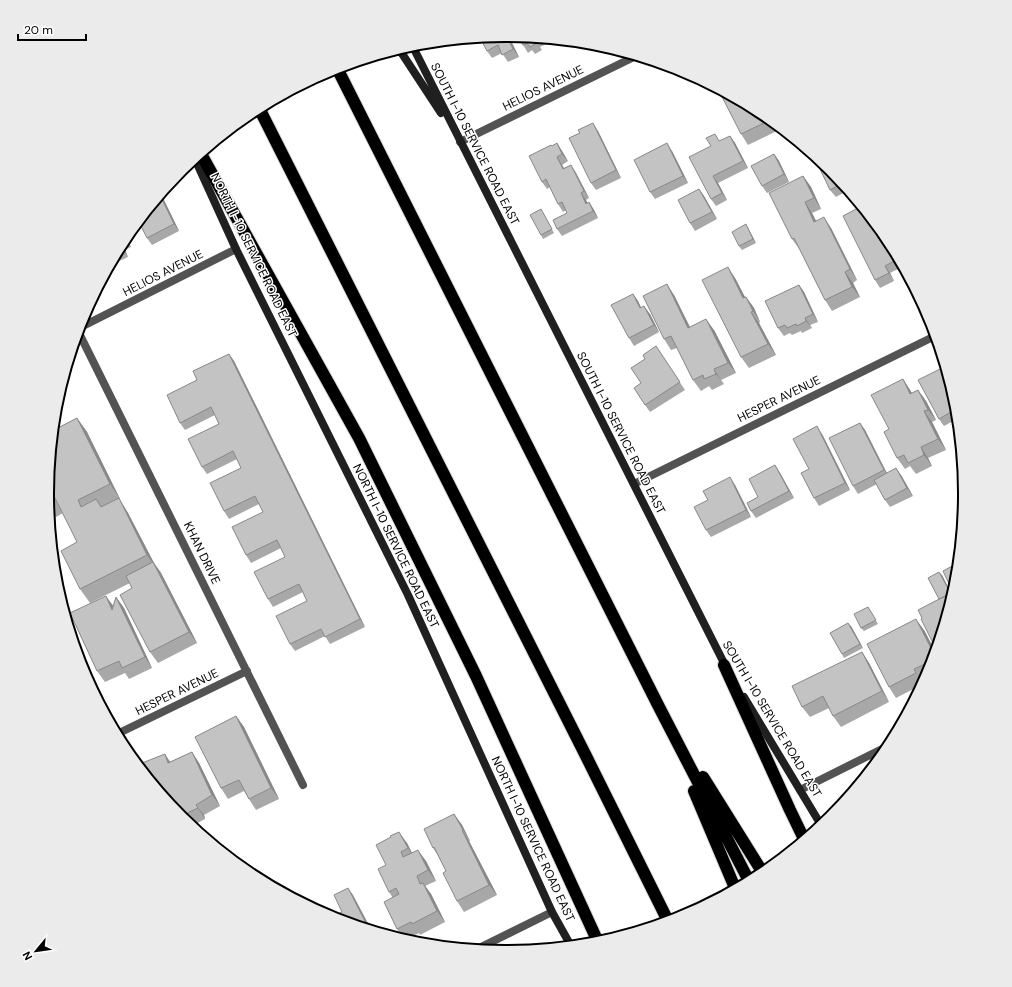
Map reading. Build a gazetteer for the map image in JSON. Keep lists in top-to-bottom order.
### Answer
{
  "streets": {
    "street": [
      "HELIOS AVENUE",
      "SOUTH I-10 SERVICE ROAD EAST",
      "NORTH I-10 SERVICE ROAD EAST",
      "HESPER AVENUE",
      "KHAN DRIVE"
    ]
  },
  "crossings": [
    ["HELIOS AVENUE", "SOUTH I-10 SERVICE ROAD EAST"],
    ["HELIOS AVENUE", "NORTH I-10 SERVICE ROAD EAST"],
    ["SOUTH I-10 SERVICE ROAD EAST", "HESPER AVENUE"],
    ["HESPER AVENUE", "KHAN DRIVE"]
  ],
  "scale_bar": "20 m",
  "north": "bottom left"
}
